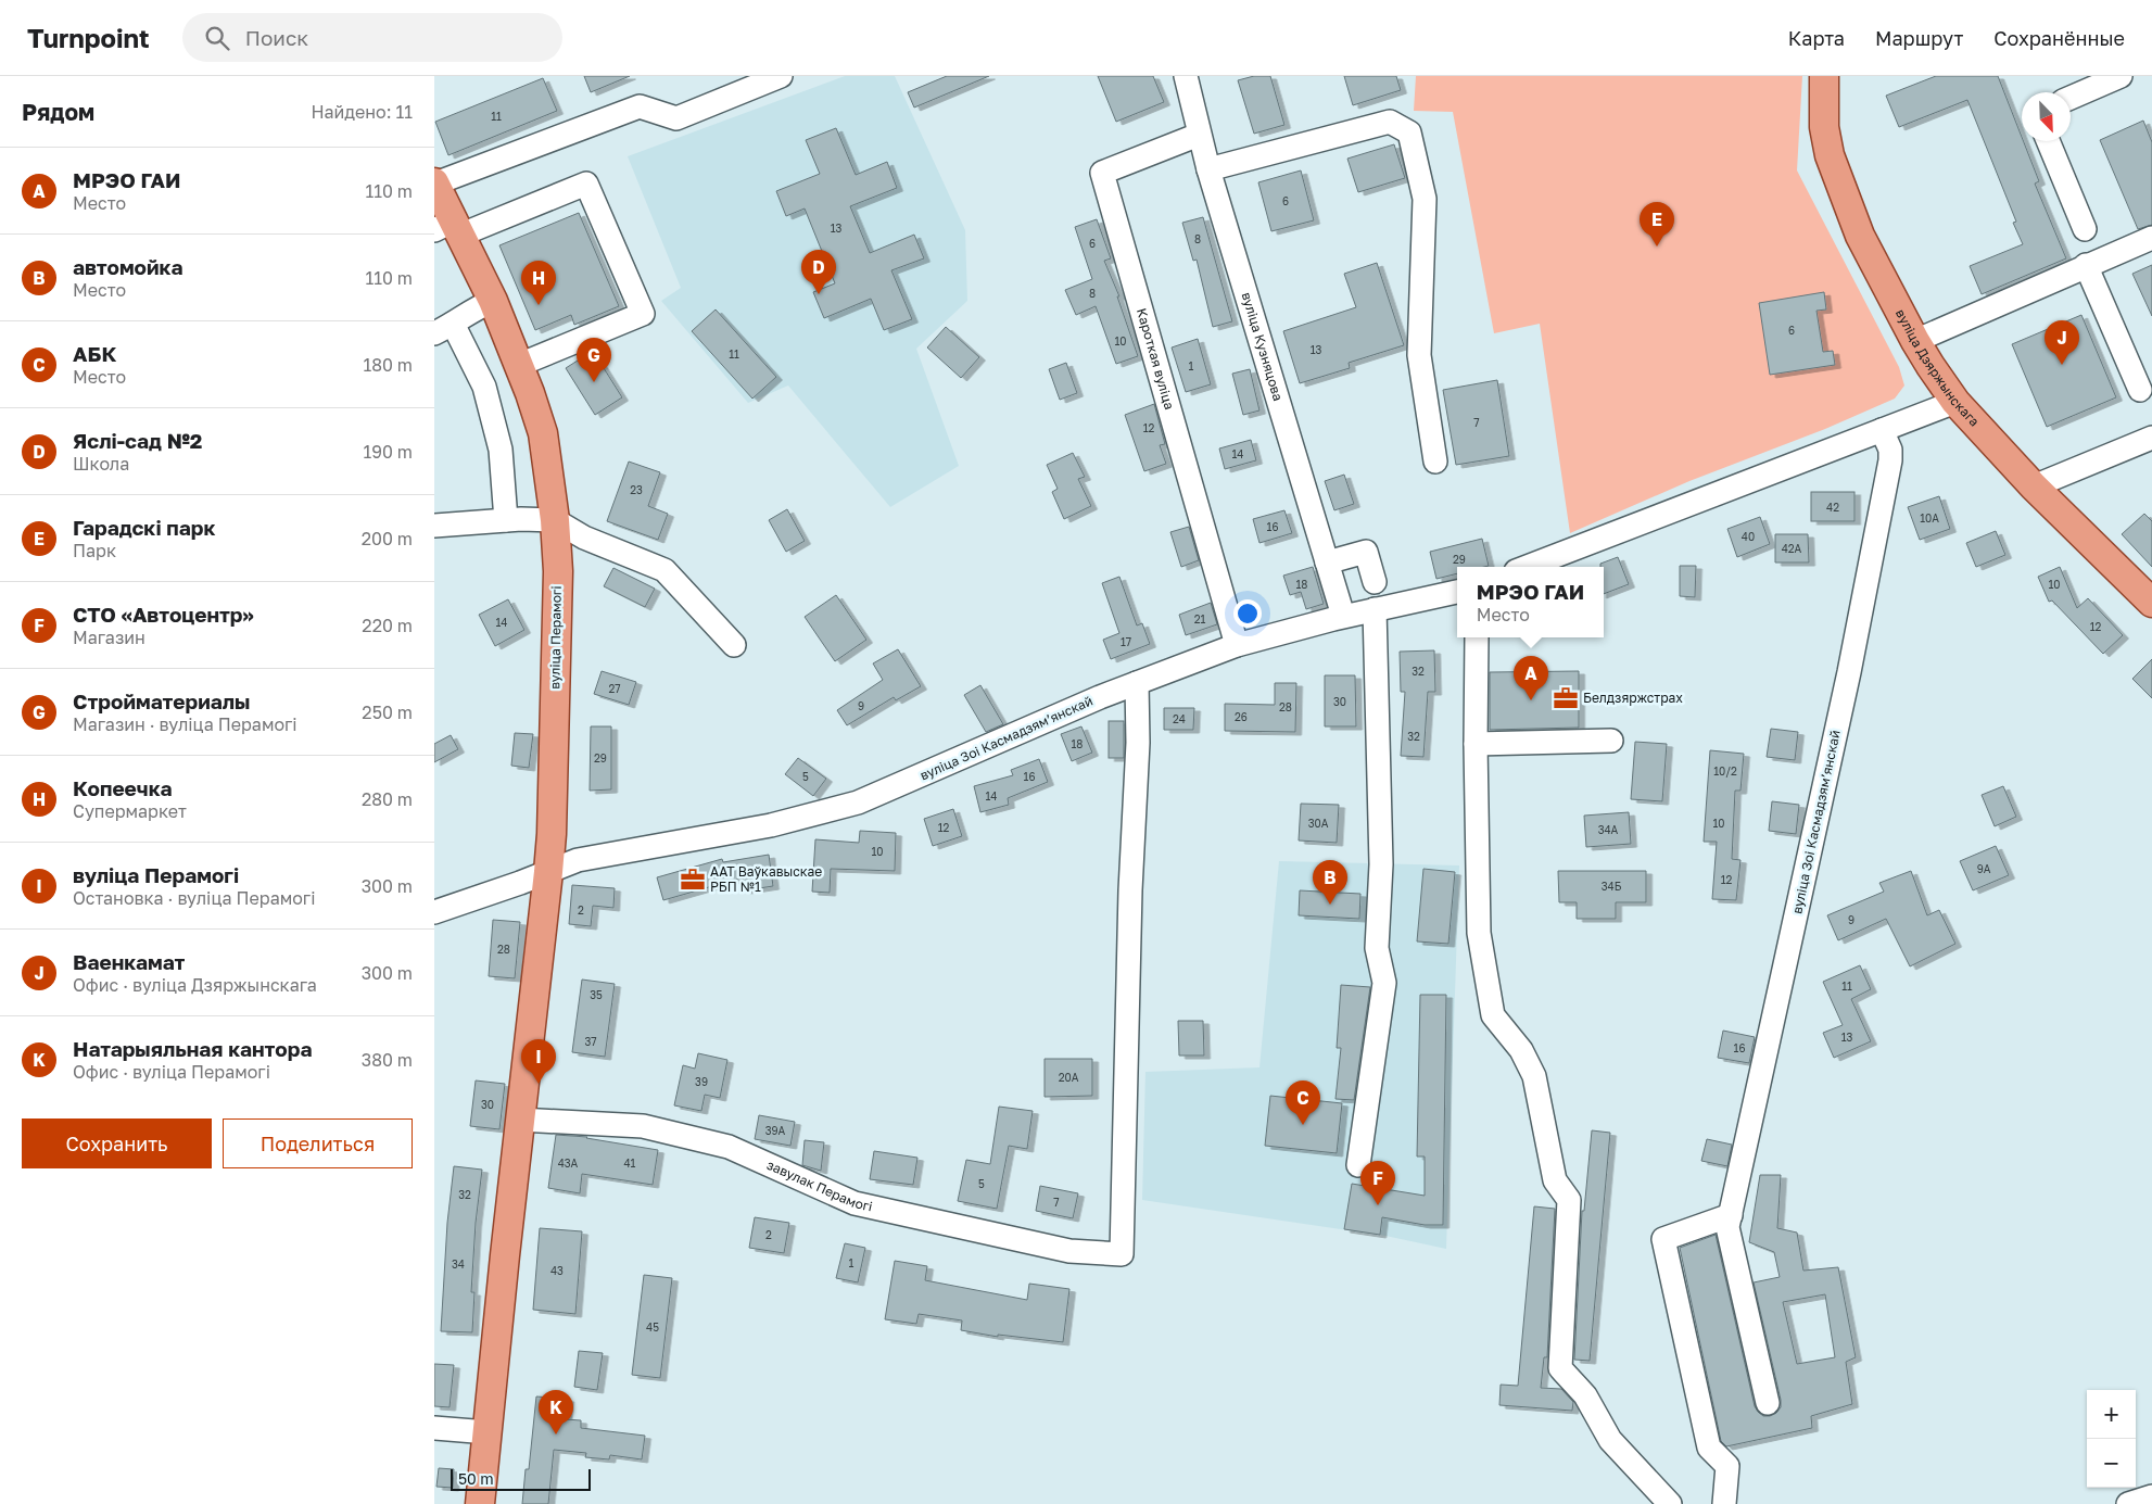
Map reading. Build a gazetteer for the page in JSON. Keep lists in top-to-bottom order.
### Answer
{
  "streets": {
    "main road": ["вуліца Дзяржынскага", "вуліца Перамогі"],
    "street": [
      "вуліца Кузняцова",
      "Кароткая вуліца",
      "вуліца Зоі Касмадзямʼянскай",
      "завулак Перамогі"
    ]
  },
  "crossings": [
    ["вуліца Кузняцова", "Кароткая вуліца"],
    ["вуліца Кузняцова", "вуліца Зоі Касмадзямʼянскай"],
    ["Кароткая вуліца", "вуліца Зоі Касмадзямʼянскай"],
    ["вуліца Перамогі", "вуліца Зоі Касмадзямʼянскай"],
    ["вуліца Перамогі", "завулак Перамогі"],
    ["вуліца Зоі Касмадзямʼянскай", "завулак Перамогі"]
  ],
  "places": {
    "office": ["Белдзяржстрах", "ААТ Ваўкавыскае РБП №1"]
  },
  "house_numbers": [
    "11",
    "6",
    "13",
    "8",
    "6",
    "8",
    "6",
    "10",
    "13",
    "11",
    "1",
    "7",
    "12",
    "14",
    "23",
    "42",
    "10А",
    "16",
    "40",
    "42А",
    "29",
    "18",
    "10",
    "21",
    "14",
    "12",
    "17",
    "32",
    "27",
    "30",
    "9",
    "28",
    "26",
    "24",
    "32",
    "18",
    "29",
    "10/2",
    "5",
    "16",
    "14",
    "30А",
    "10",
    "12",
    "34А",
    "10",
    "9А",
    "12",
    "34Б",
    "2",
    "9",
    "28",
    "11",
    "35",
    "13",
    "37",
    "16",
    "20А",
    "39",
    "30",
    "39А",
    "43А",
    "41",
    "5",
    "32",
    "7",
    "2",
    "1",
    "34",
    "43",
    "45"
  ],
  "scale_bar": "50 m",
  "north": "bottom right",
  "page": {
    "header": "Turnpoint",
    "search": "Поиск",
    "nav": ["Карта", "Маршрут", "Сохранённые"],
    "heading": ["Рядом", "Найдено: 11"],
    "list": [
      {
        "mark": "A",
        "name": "МРЭО ГАИ",
        "note": "Место",
        "value": "110 m"
      },
      {
        "mark": "B",
        "name": "автомойка",
        "note": "Место",
        "value": "110 m"
      },
      {
        "mark": "C",
        "name": "АБК",
        "note": "Место",
        "value": "180 m"
      },
      {
        "mark": "D",
        "name": "Яслі-сад №2",
        "note": "Школа",
        "value": "190 m"
      },
      {
        "mark": "E",
        "name": "Гарадскі парк",
        "note": "Парк",
        "value": "200 m"
      },
      {
        "mark": "F",
        "name": "СТО «Автоцентр»",
        "note": "Магазин",
        "value": "220 m"
      },
      {
        "mark": "G",
        "name": "Стройматериалы",
        "note": "Магазин · вуліца Перамогі",
        "value": "250 m"
      },
      {
        "mark": "H",
        "name": "Копеечка",
        "note": "Супермаркет",
        "value": "280 m"
      },
      {
        "mark": "I",
        "name": "вуліца Перамогі",
        "note": "Остановка · вуліца Перамогі",
        "value": "300 m"
      },
      {
        "mark": "J",
        "name": "Ваенкамат",
        "note": "Офис · вуліца Дзяржынскага",
        "value": "300 m"
      },
      {
        "mark": "K",
        "name": "Натарыяльная кантора",
        "note": "Офис · вуліца Перамогі",
        "value": "380 m"
      }
    ],
    "pins": [
      "E",
      "D",
      "H",
      "J",
      "G",
      "A",
      "B",
      "I",
      "C",
      "F",
      "K"
    ],
    "popup": ["МРЭО ГАИ", "Место"],
    "buttons": ["Сохранить", "Поделиться"],
    "map_buttons": ["+", "−"],
    "scale": "50 m"
  }
}
